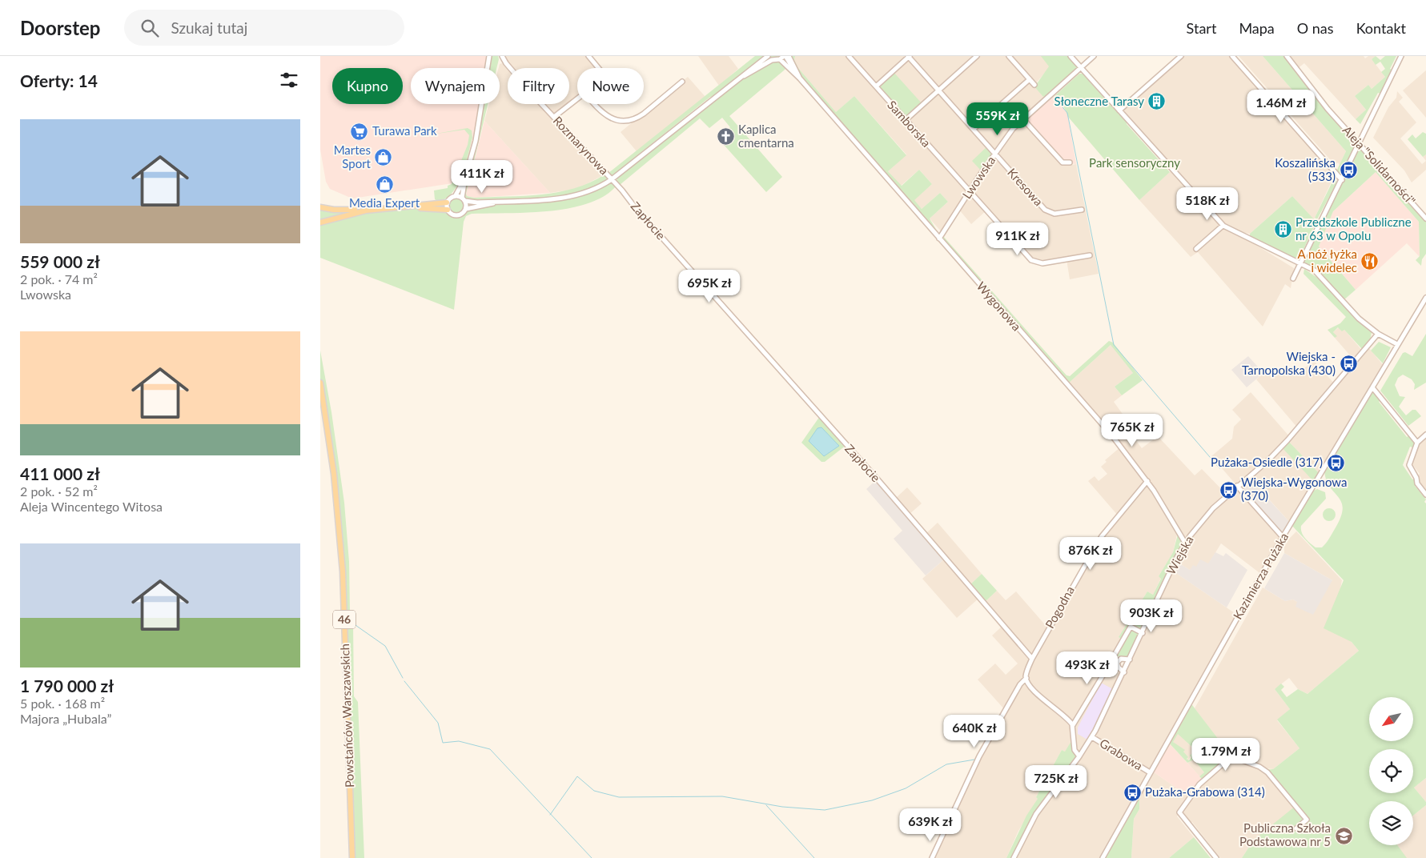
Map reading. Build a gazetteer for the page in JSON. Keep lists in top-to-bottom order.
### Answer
{
  "streets": {
    "main road": ["46", "Powstańców Warszawskich"],
    "street": [
      "Samborska",
      "Rozmarynowa",
      "Aleja \"Solidarności\"",
      "Lwowska",
      "Kresowa",
      "Zapłocie",
      "Wygonowa",
      "Wiejska",
      "Kazimierza Pużaka",
      "Pogodna",
      "Grabowa"
    ]
  },
  "crossings": [
    ["Samborska", "Lwowska"],
    ["Rozmarynowa", "Zapłocie"],
    ["Lwowska", "Kresowa"],
    ["Lwowska", "Wygonowa"],
    ["Zapłocie", "Pogodna"],
    ["Wygonowa", "Wiejska"],
    ["Wygonowa", "Pogodna"],
    ["Wiejska", "Grabowa"],
    ["Kazimierza Pużaka", "Grabowa"]
  ],
  "parks": ["Park sensoryczny"],
  "places": {
    "building": ["Słoneczne Tarasy", "Przedszkole Publiczne nr 63 w Opolu"],
    "supermarket": ["Turawa Park"],
    "church": ["Kaplica cmentarna"],
    "shop": ["Martes Sport", "Media Expert"],
    "bus stop": [
      "Koszalińska (533)",
      "Wiejska - Tarnopolska (430)",
      "Pużaka-Osiedle (317)",
      "Wiejska-Wygonowa (370)",
      "Pużaka-Grabowa (314)"
    ],
    "restaurant": ["A nóż łyżka i widelec"],
    "school or university": ["Publiczna Szkoła Podstawowa nr 5"]
  },
  "north": "bottom left",
  "page": {
    "header": "Doorstep",
    "search": "Szukaj tutaj",
    "nav": [
      "Start",
      "Mapa",
      "O nas",
      "Kontakt"
    ],
    "heading": "Oferty: 14",
    "chip": [
      "Kupno",
      "Wynajem",
      "Filtry",
      "Nowe"
    ],
    "price": [
      "1.46M zł",
      "559K zł",
      "411K zł",
      "518K zł",
      "911K zł",
      "695K zł",
      "765K zł",
      "876K zł",
      "903K zł",
      "493K zł",
      "640K zł",
      "1.79M zł",
      "725K zł",
      "639K zł"
    ],
    "list": [
      {
        "name": "559 000 zł",
        "note": "2 pok. · 74 m² · Lwowska"
      },
      {
        "name": "411 000 zł",
        "note": "2 pok. · 52 m² · Aleja Wincentego Witosa"
      },
      {
        "name": "1 790 000 zł",
        "note": "5 pok. · 168 m² · Majora „Hubala”"
      }
    ]
  }
}
